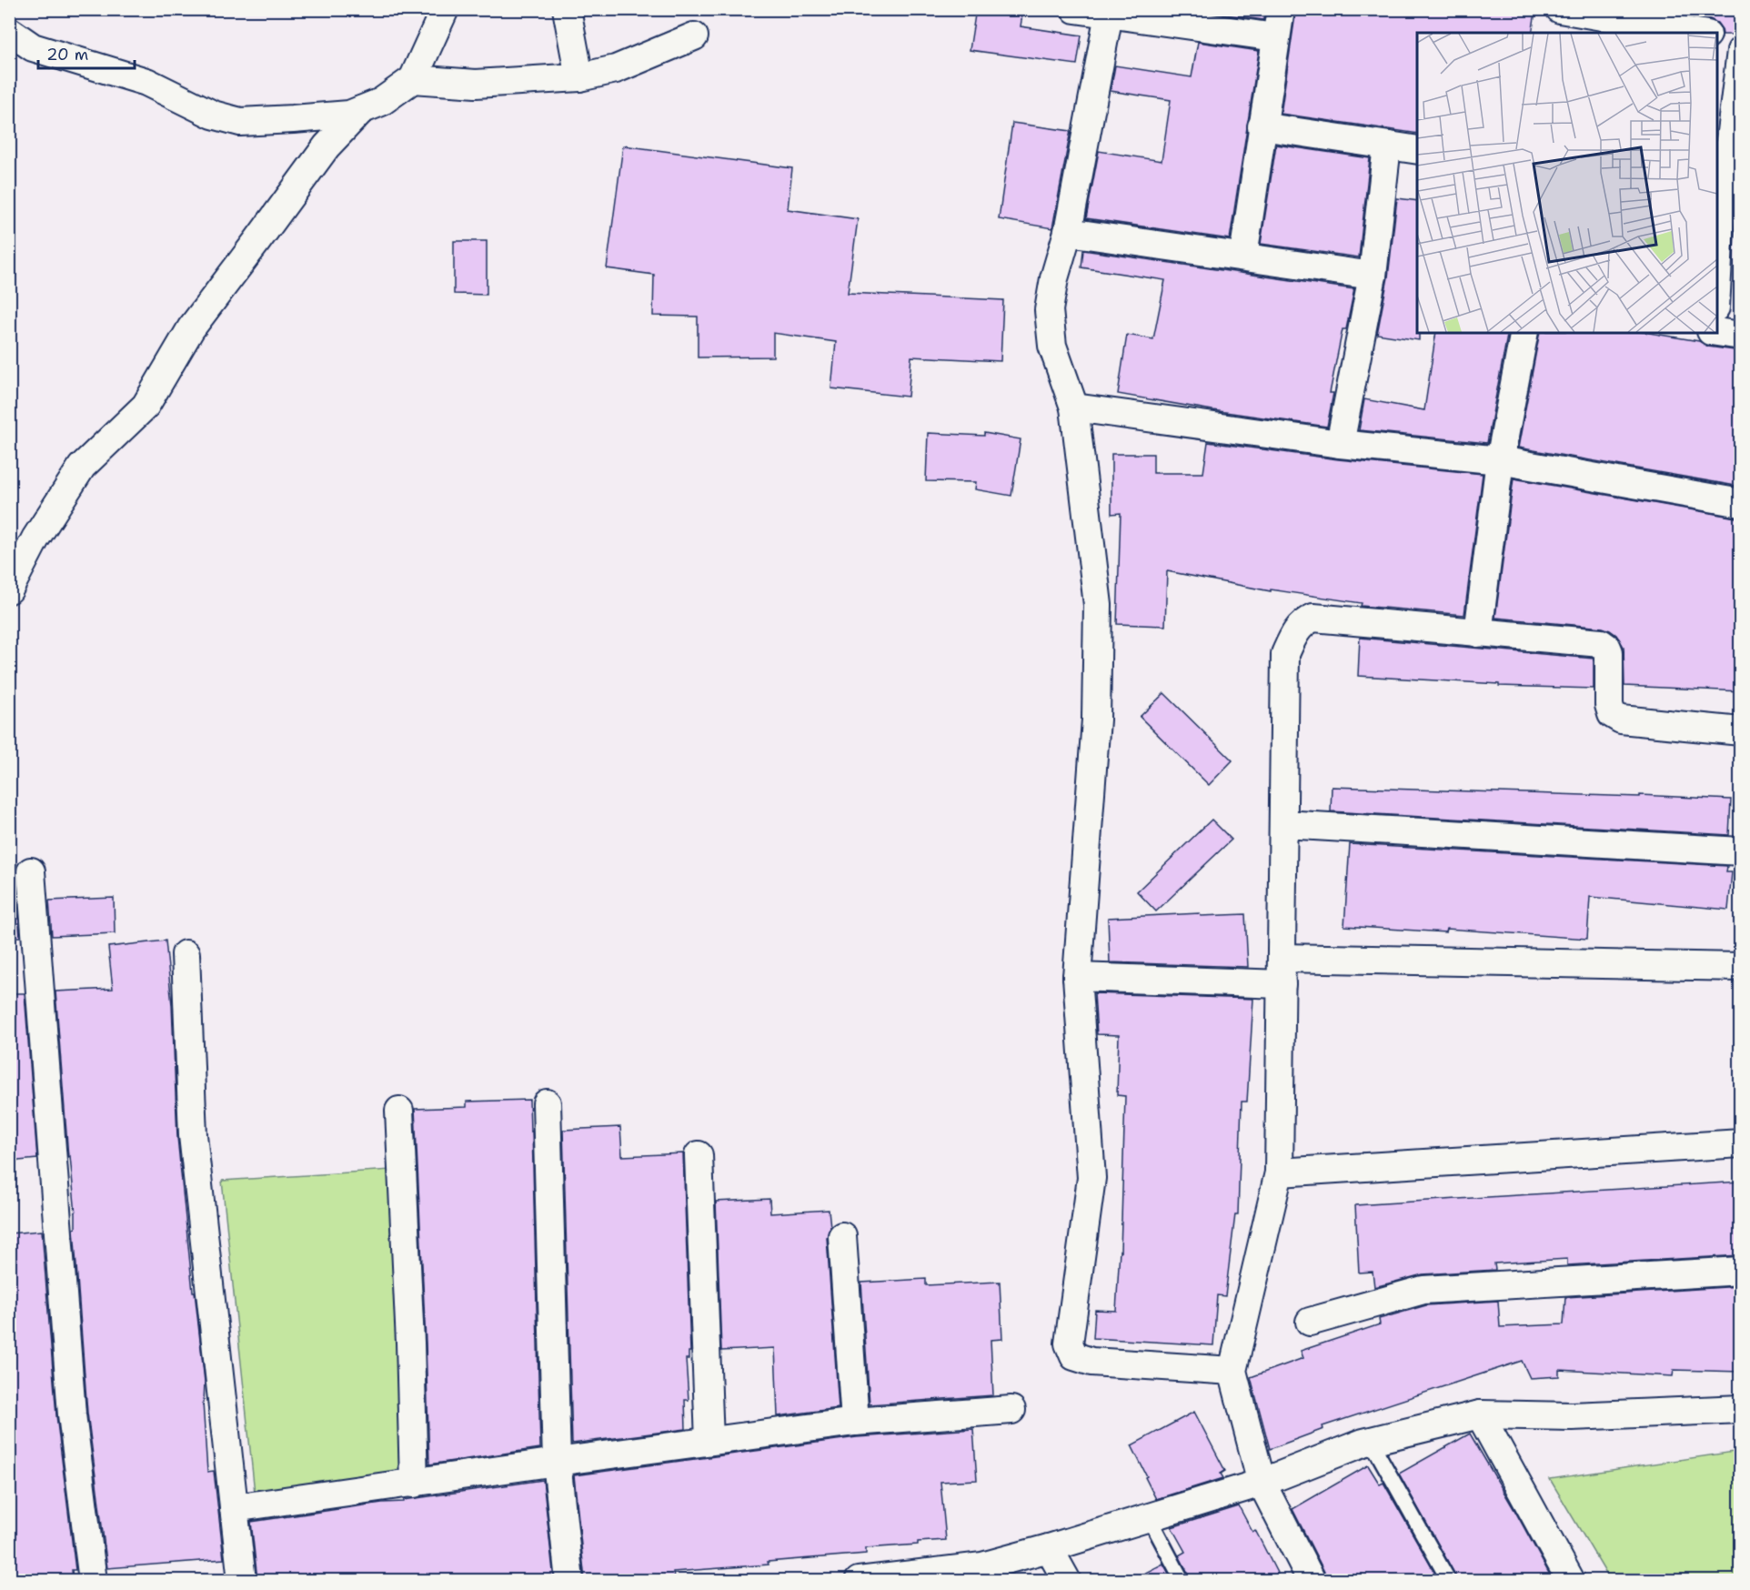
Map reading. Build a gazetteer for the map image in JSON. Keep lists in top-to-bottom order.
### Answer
{
  "scale_bar": "20 m"
}
